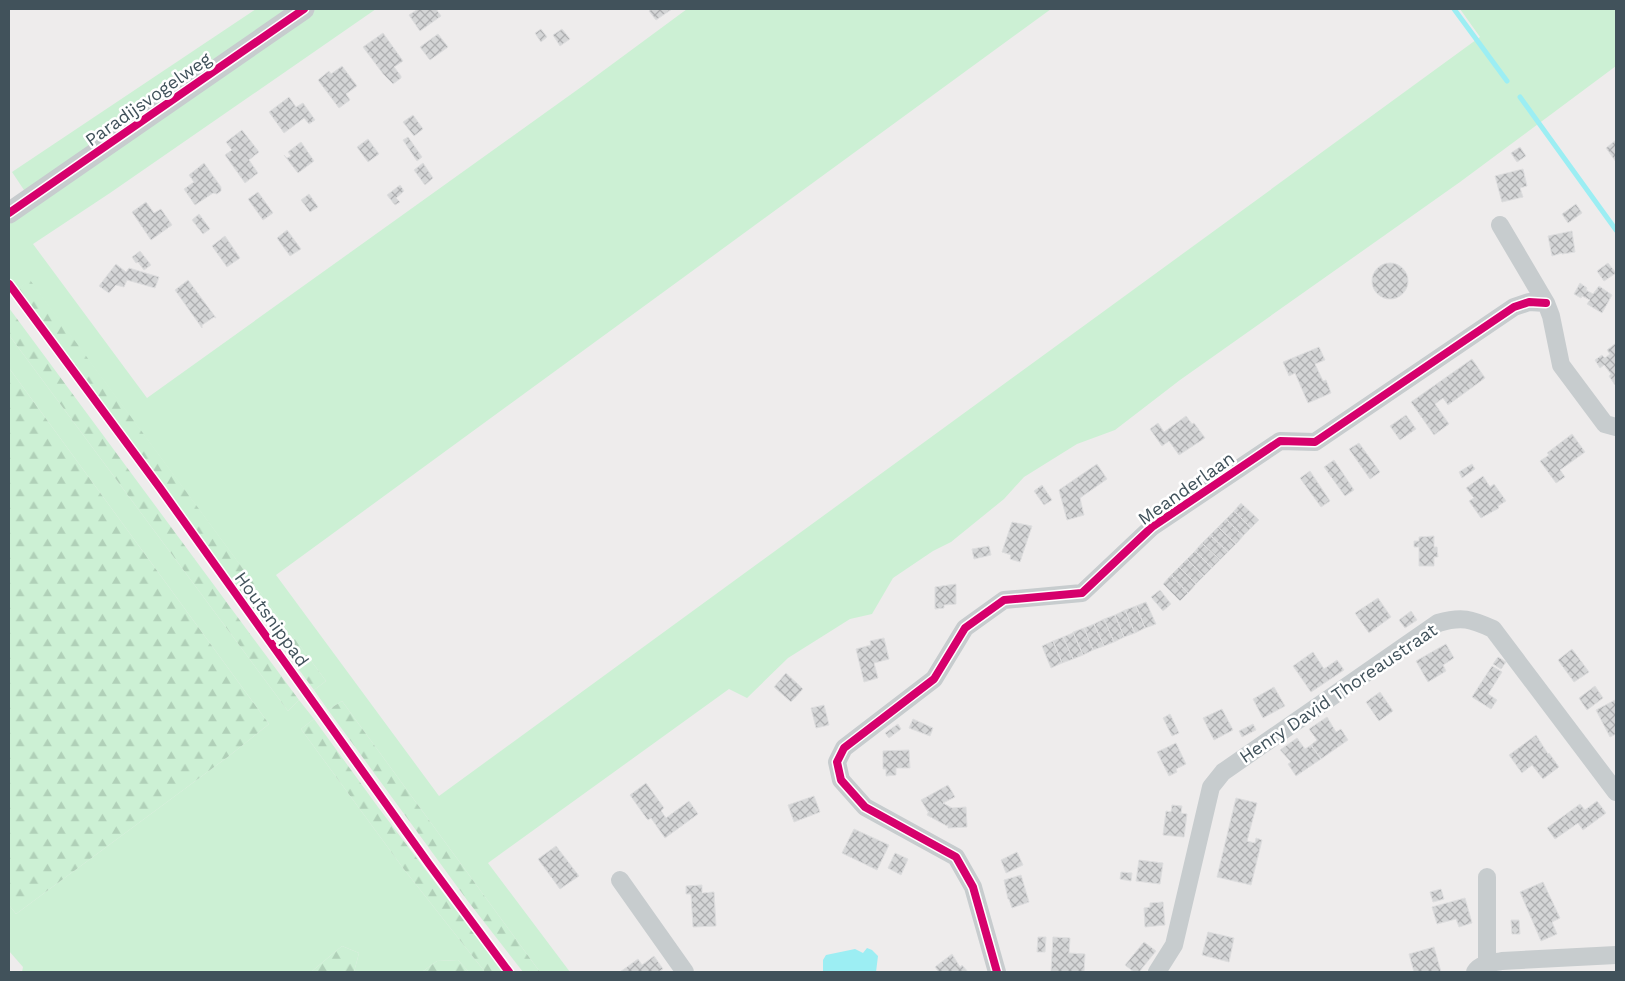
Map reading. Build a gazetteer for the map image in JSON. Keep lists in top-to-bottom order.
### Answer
{
  "streets": {
    "street": ["Paradijsvogelweg", "Meanderlaan", "Henry David Thoreaustraat"],
    "cycle path": ["Houtsnippad"]
  }
}
